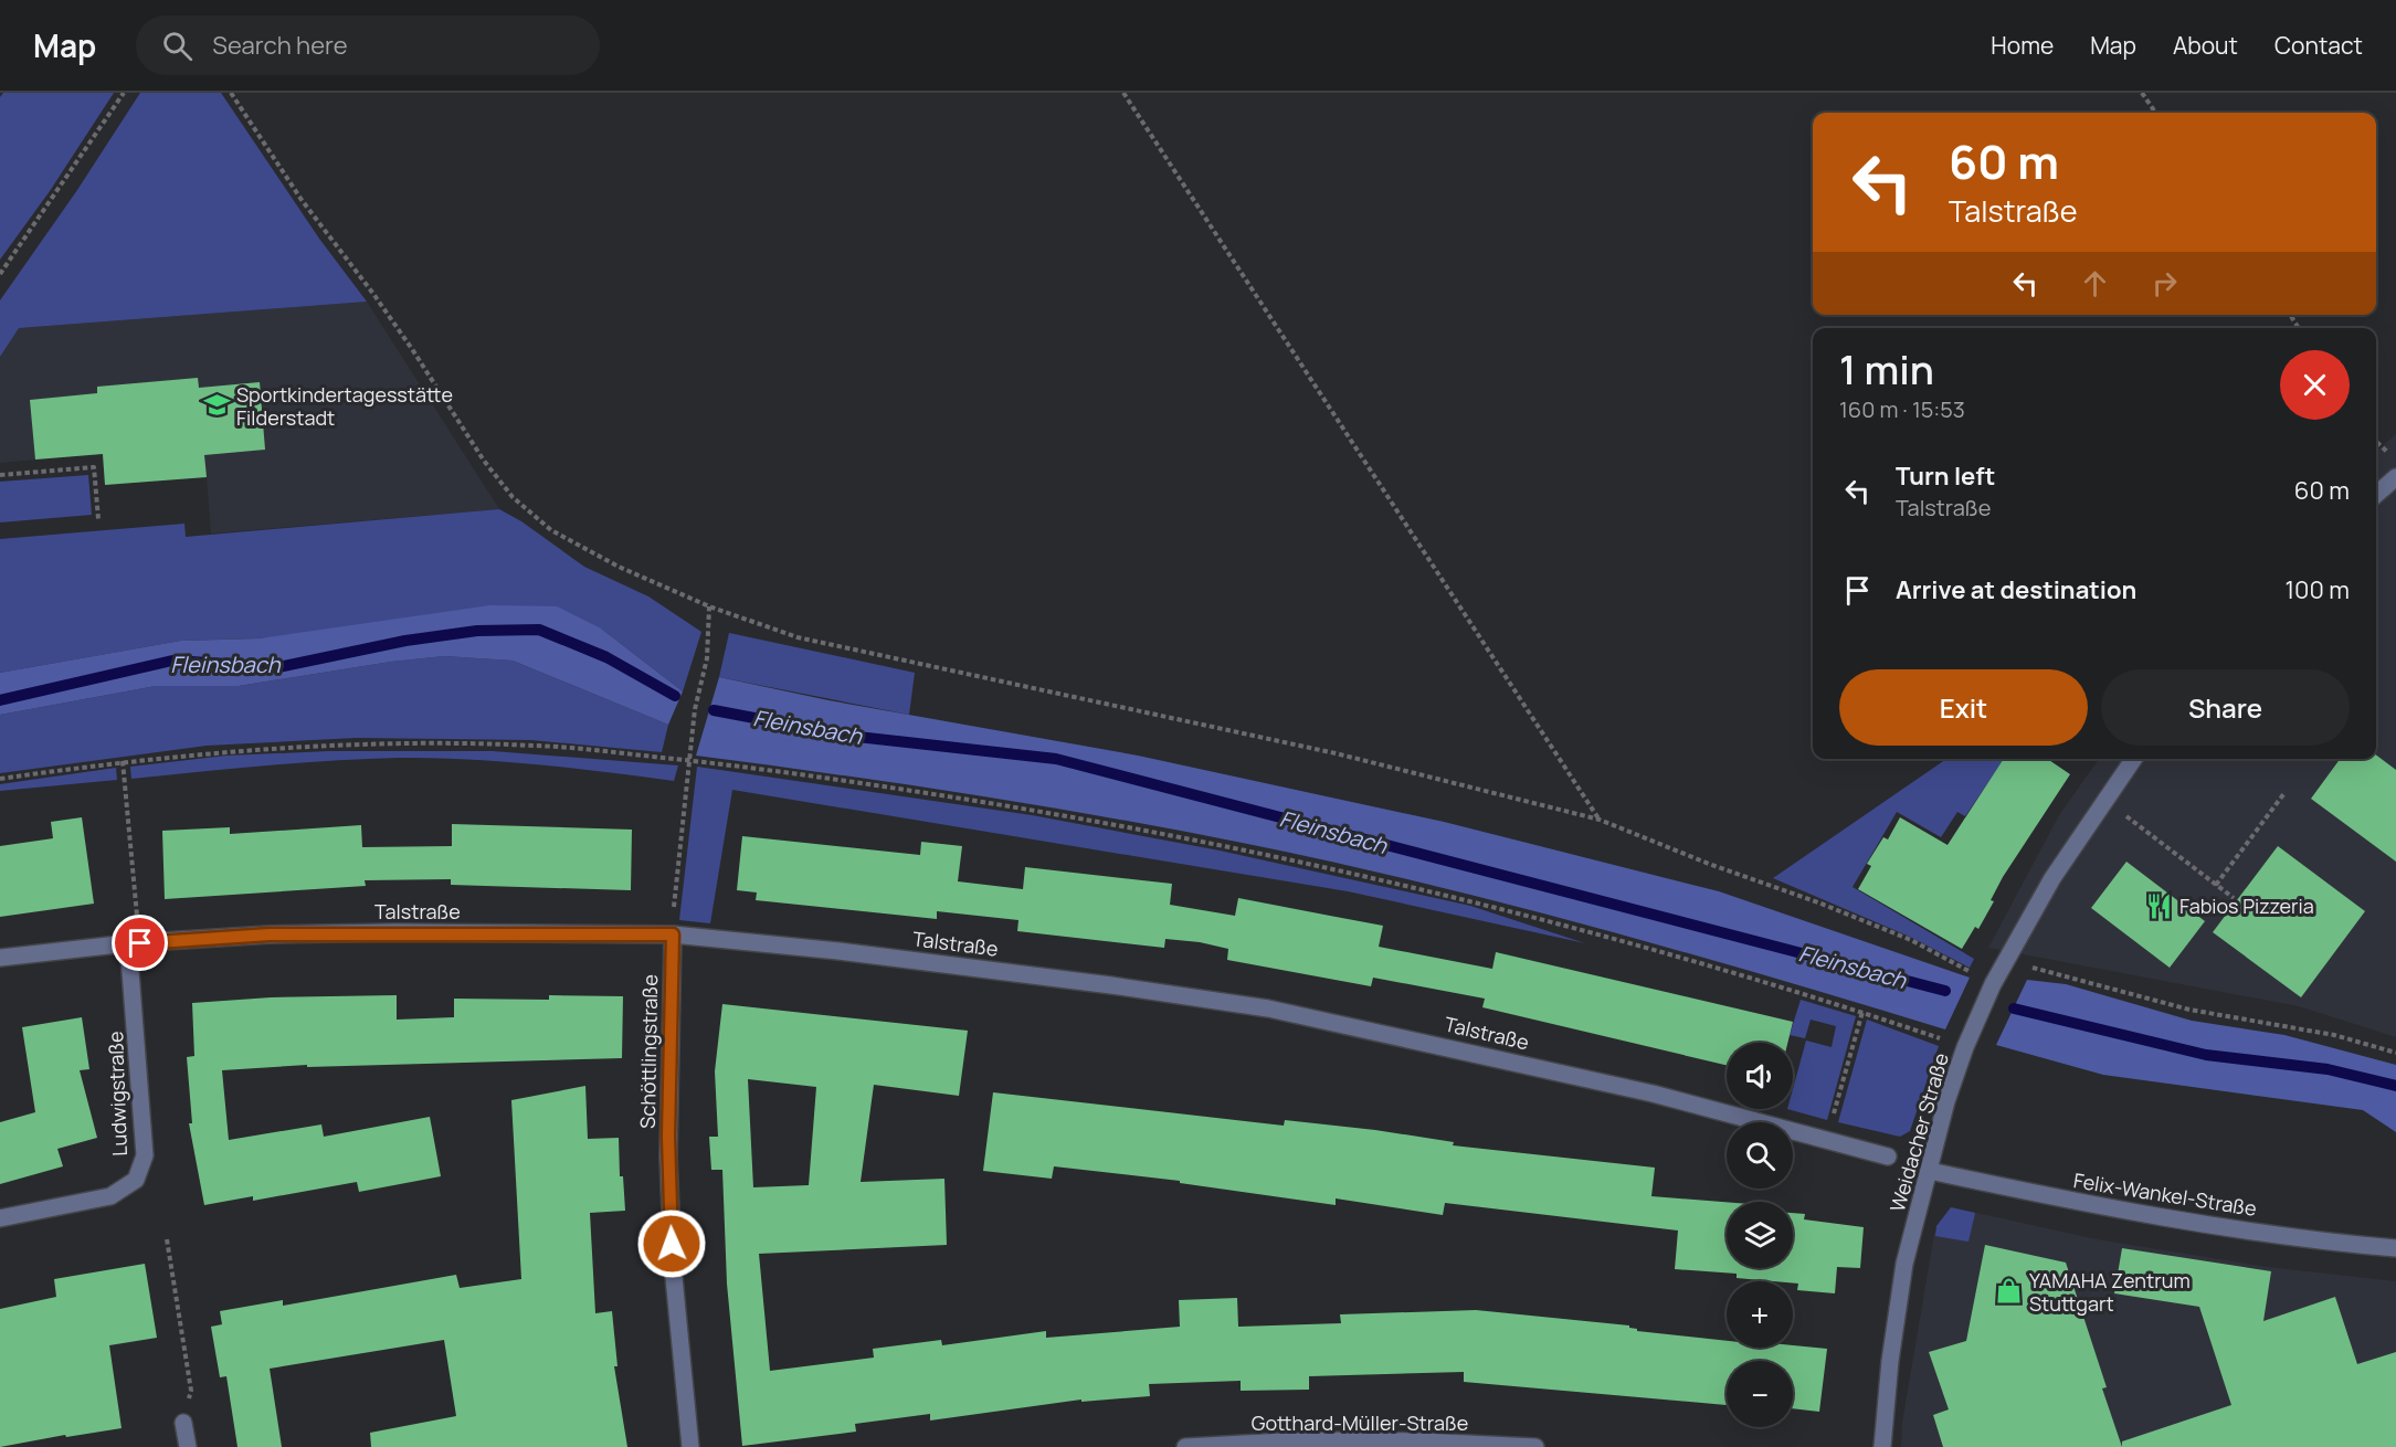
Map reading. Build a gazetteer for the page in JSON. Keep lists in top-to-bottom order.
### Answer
{
  "streets": {
    "street": [
      "Talstraße",
      "Schöttlingstraße",
      "Ludwigstraße",
      "Weidacher Straße",
      "Felix-Wankel-Straße",
      "Gotthard-Müller-Straße"
    ]
  },
  "crossings": [
    ["Talstraße", "Schöttlingstraße"],
    ["Talstraße", "Ludwigstraße"],
    ["Weidacher Straße", "Felix-Wankel-Straße"]
  ],
  "water": ["Fleinsbach"],
  "places": {
    "school or university": ["Sportkindertagesstätte Filderstadt"],
    "restaurant": ["Fabios Pizzeria"],
    "shop": ["YAMAHA Zentrum Stuttgart"]
  },
  "page": {
    "header": "Map",
    "search": "Search here",
    "nav": [
      "Home",
      "Map",
      "About",
      "Contact"
    ],
    "turn": ["60 m", "Talstraße"],
    "heading": ["1 min", "160 m · 15:53"],
    "list": [
      {
        "name": "Turn left",
        "note": "Talstraße",
        "value": "60 m"
      },
      {
        "name": "Arrive at destination",
        "value": "100 m"
      }
    ],
    "buttons": ["Exit", "Share"],
    "map_buttons": ["+", "−"]
  }
}
